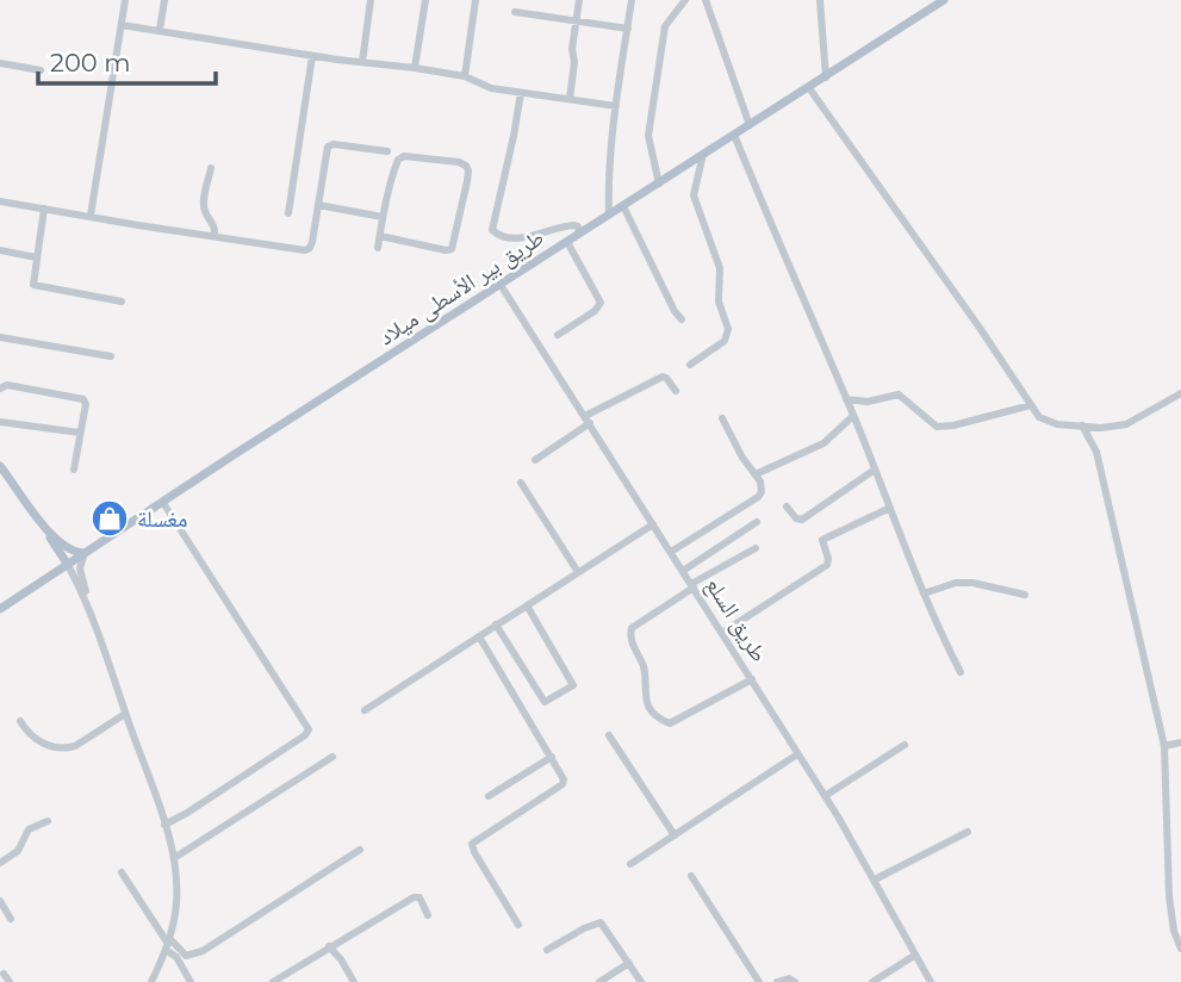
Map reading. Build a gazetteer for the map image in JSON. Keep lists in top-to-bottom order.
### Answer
{
  "streets": {
    "main road": ["طريق بير الأسطى ميلاد"],
    "street": ["طريق السلع"]
  },
  "crossings": [
    ["طريق بير الأسطى ميلاد", "طريق السلع"]
  ],
  "places": {
    "shop": ["مغسلة"]
  },
  "scale_bar": "200 m"
}
